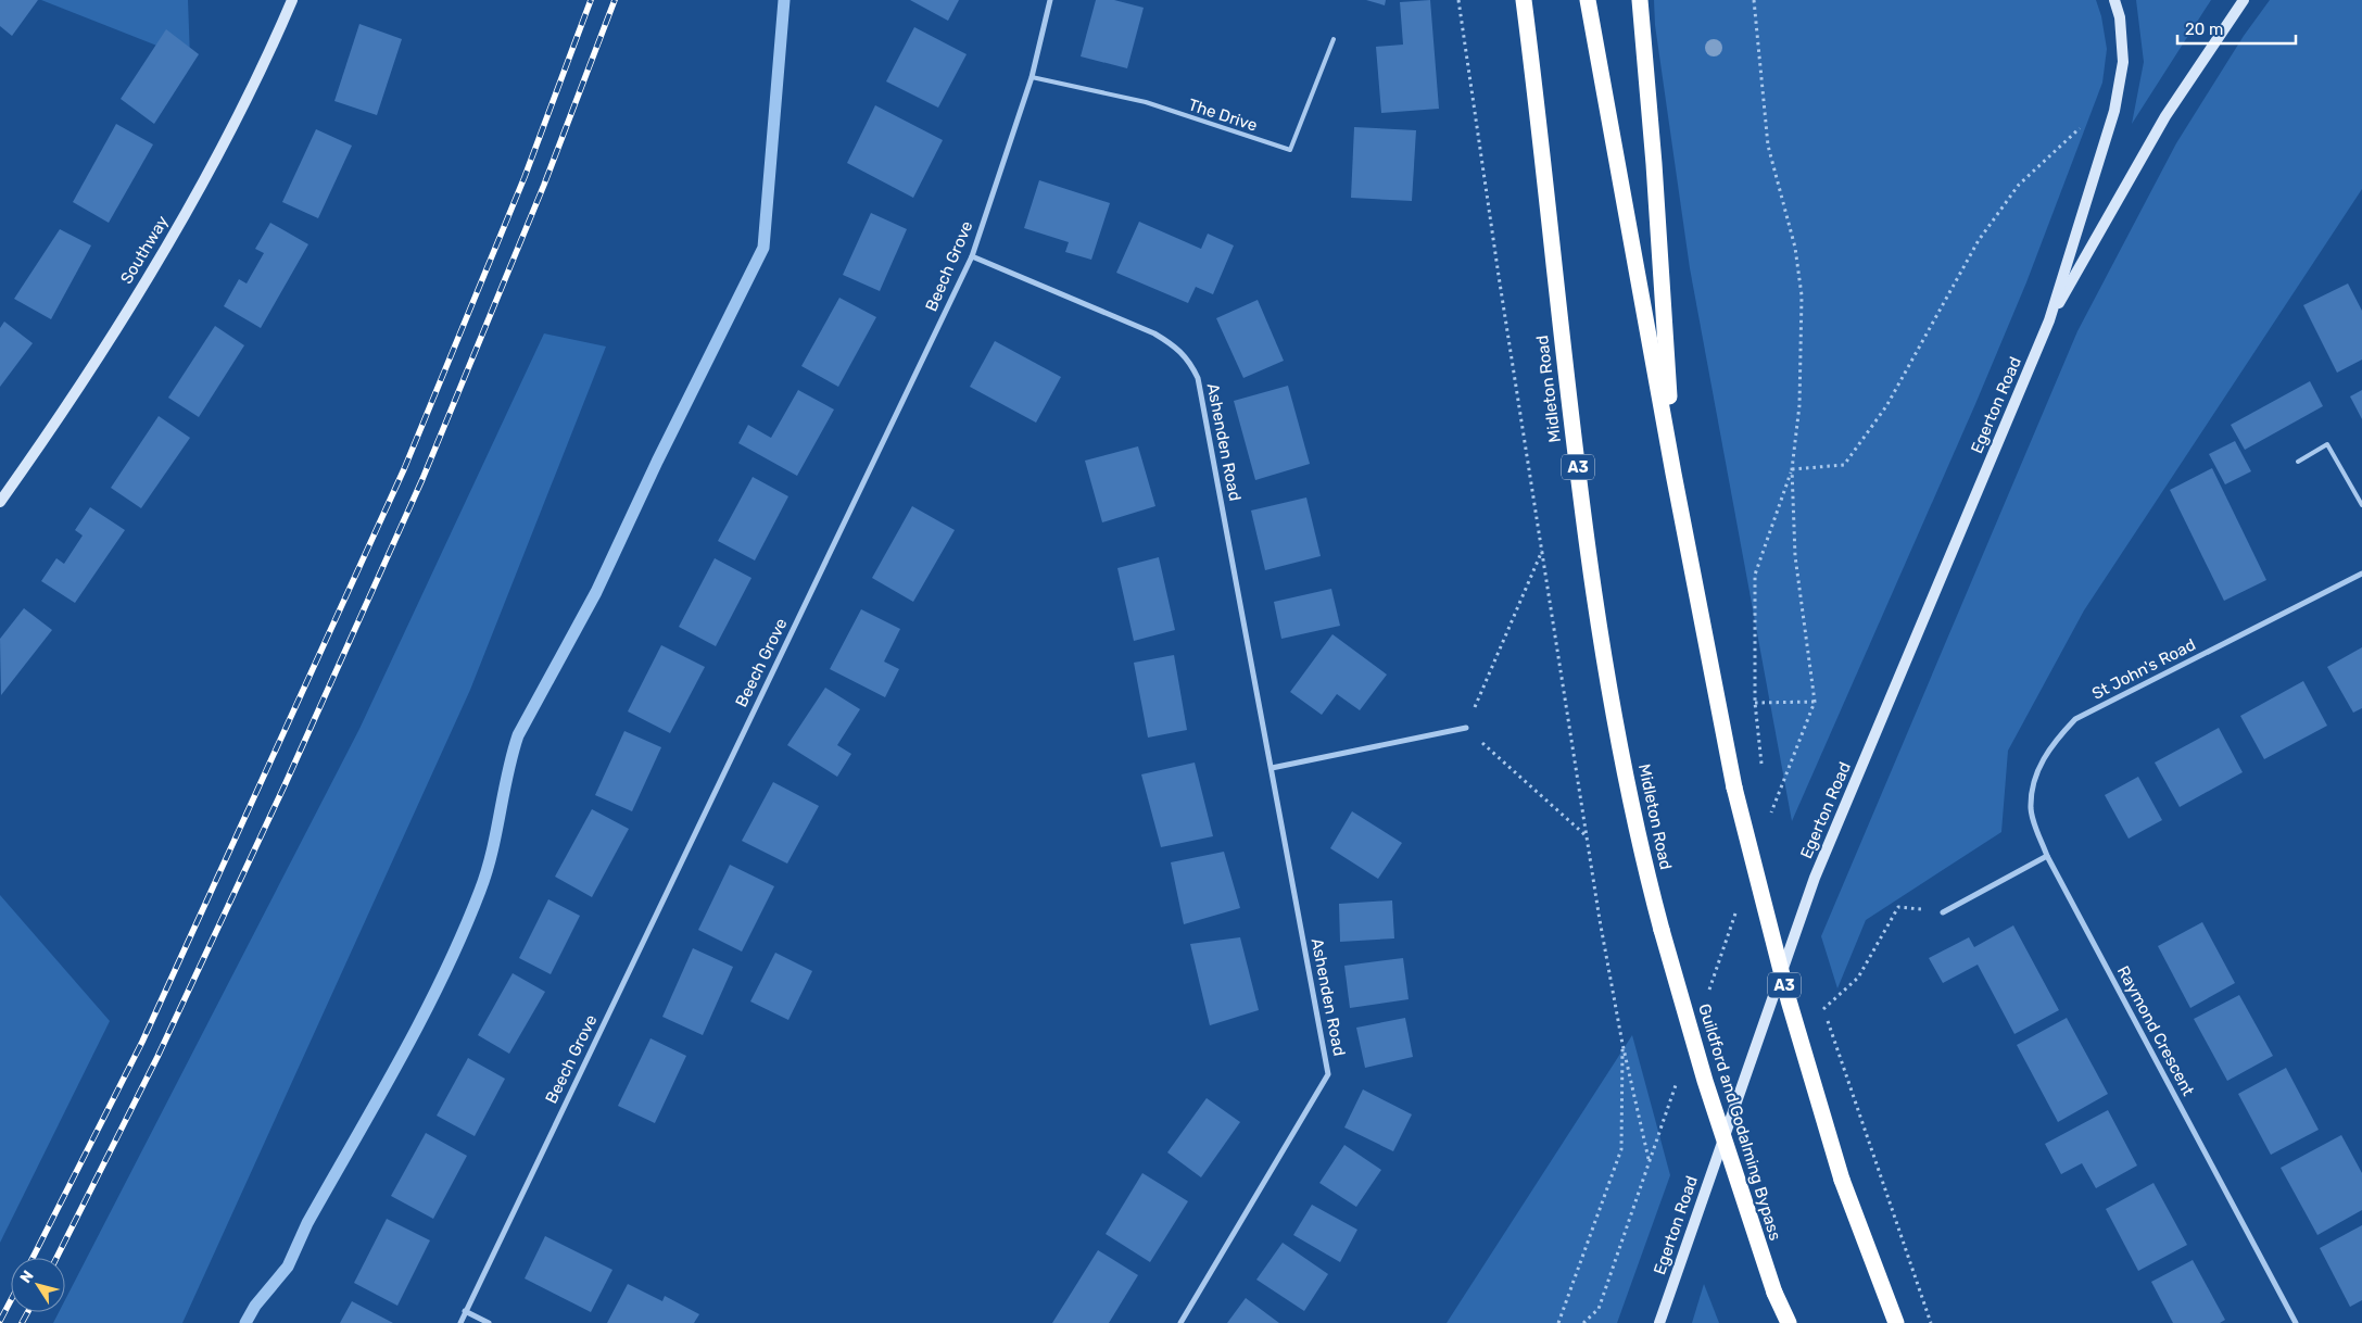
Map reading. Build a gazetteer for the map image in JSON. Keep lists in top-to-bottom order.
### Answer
{
  "streets": {
    "highway": ["Midleton Road", "A3", "Guildford and Godalming Bypass"],
    "street": [
      "Southway",
      "Beech Grove",
      "Egerton Road",
      "Ashenden Road",
      "St John's Road",
      "Raymond Crescent"
    ],
    "lane": ["The Drive"]
  },
  "crossings": [
    ["The Drive", "Beech Grove"],
    ["Beech Grove", "Ashenden Road"],
    ["Midleton Road", "Guildford and Godalming Bypass"],
    ["St John's Road", "Raymond Crescent"]
  ],
  "scale_bar": "20 m",
  "north": "top left"
}
